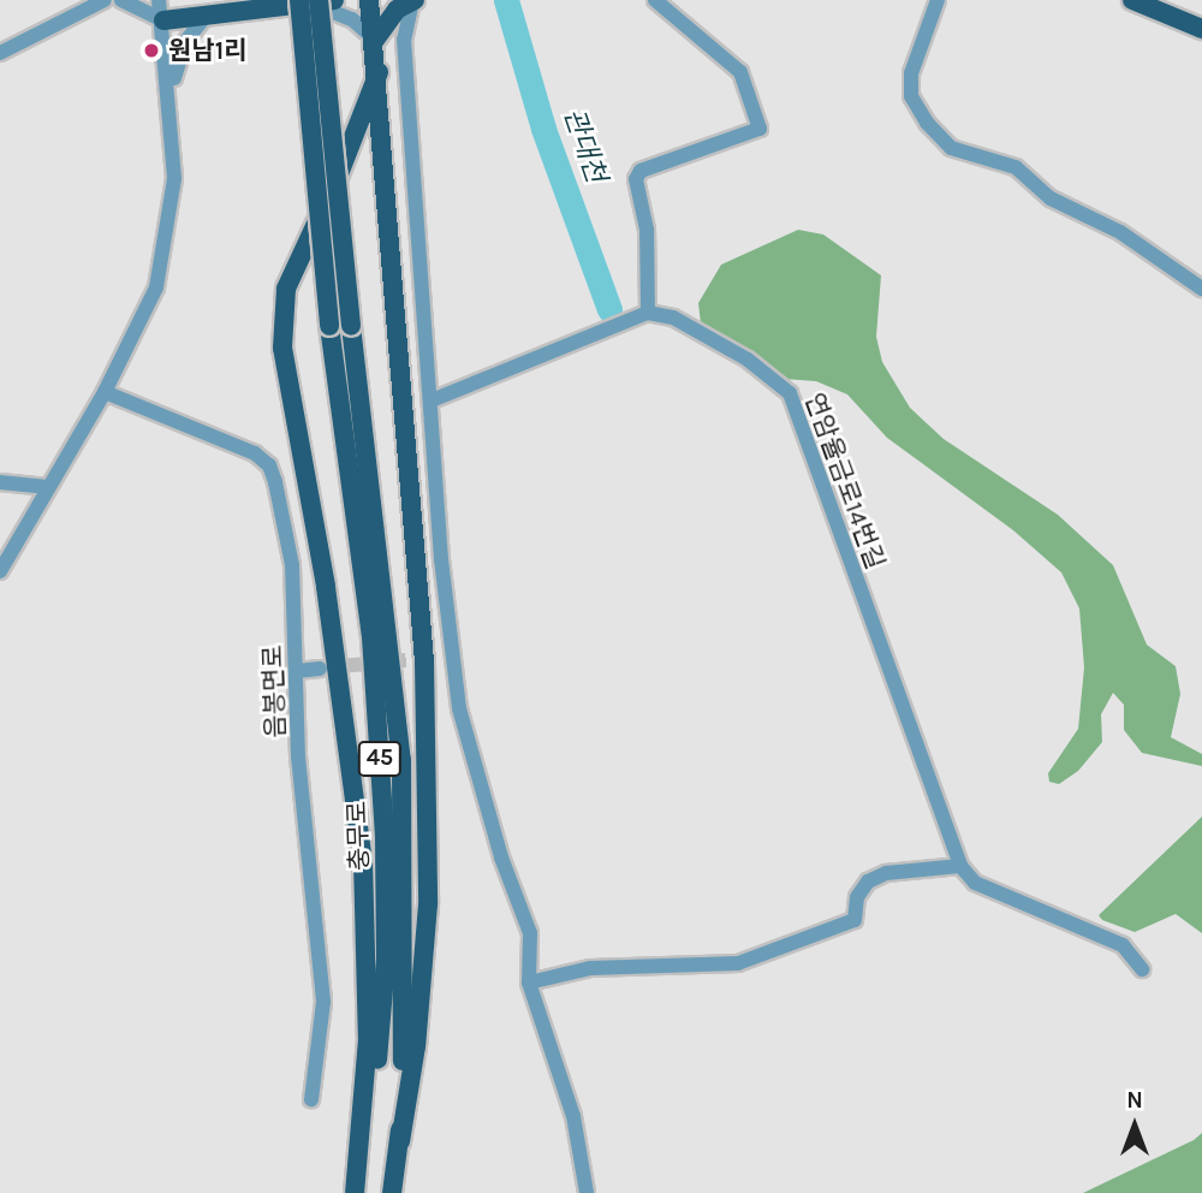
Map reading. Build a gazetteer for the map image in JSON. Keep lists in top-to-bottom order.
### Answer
{
  "streets": {
    "main road": ["45", "충무로"],
    "street": ["연암율금로14번길", "음봉면로"]
  },
  "water": ["관대천"],
  "places": ["원남1리"],
  "north": "top"
}
